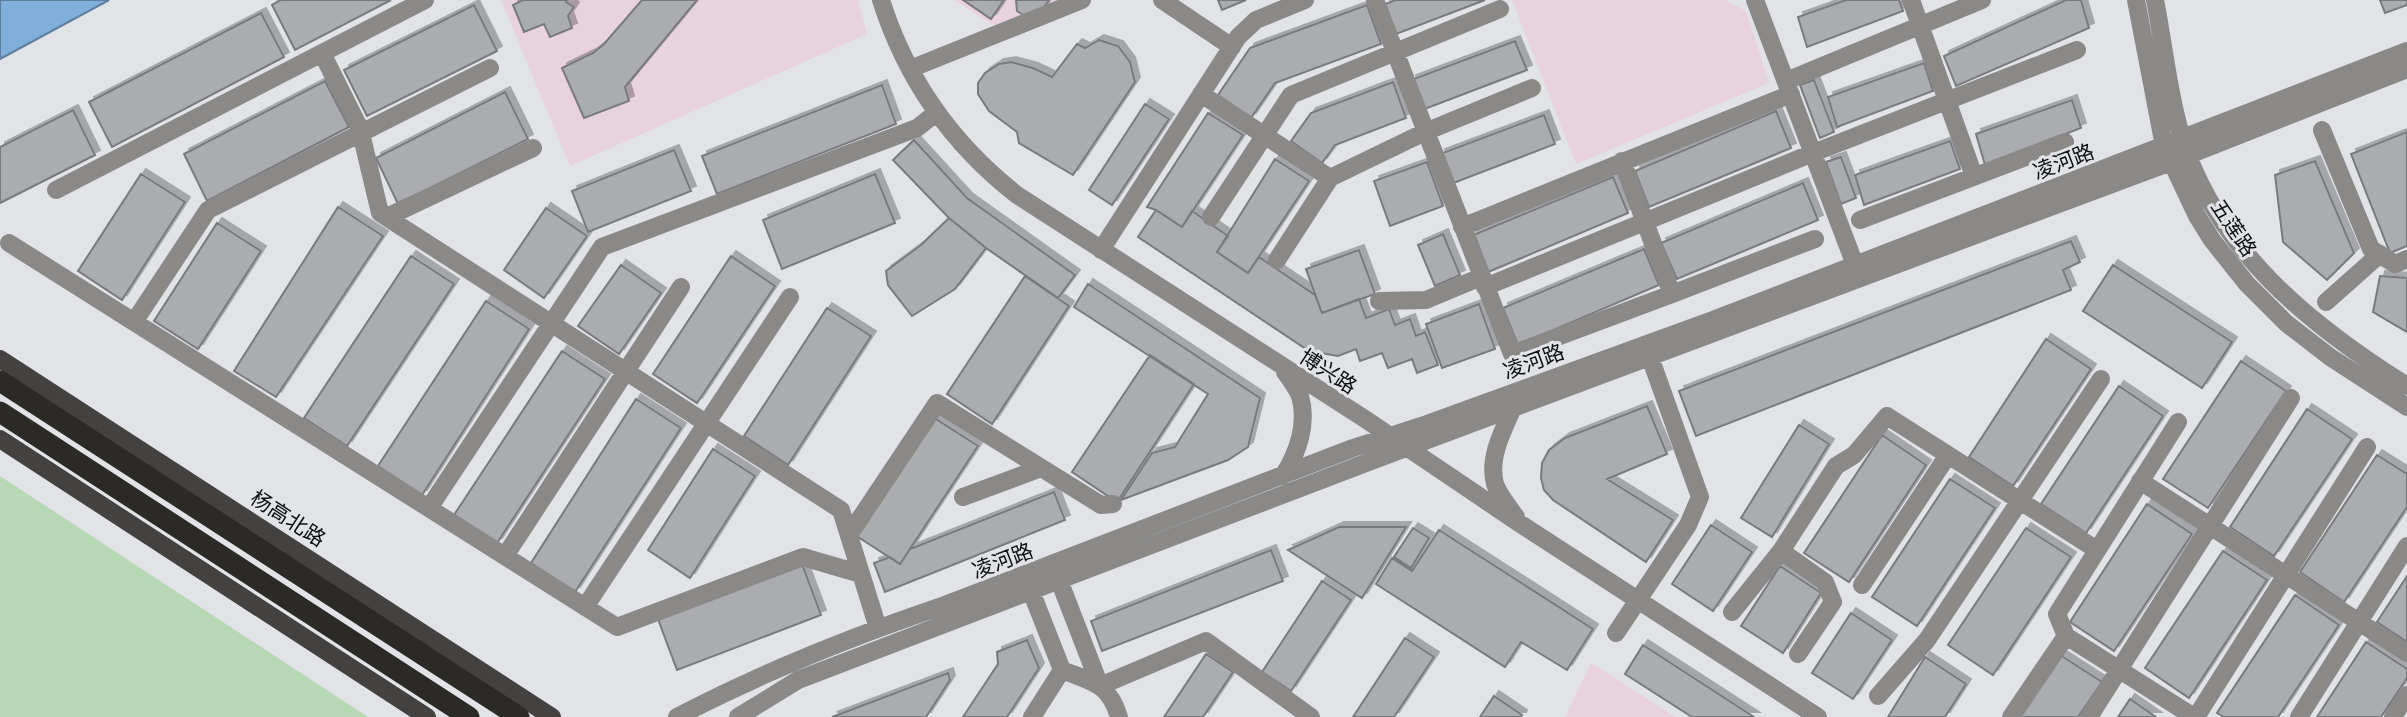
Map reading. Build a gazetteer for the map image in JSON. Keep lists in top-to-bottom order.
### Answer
{
  "streets": {
    "highway": ["杨高北路"],
    "street": ["凌河路", "五莲路", "博兴路"]
  },
  "crossings": [
    ["凌河路", "五莲路"],
    ["凌河路", "博兴路"]
  ]
}
